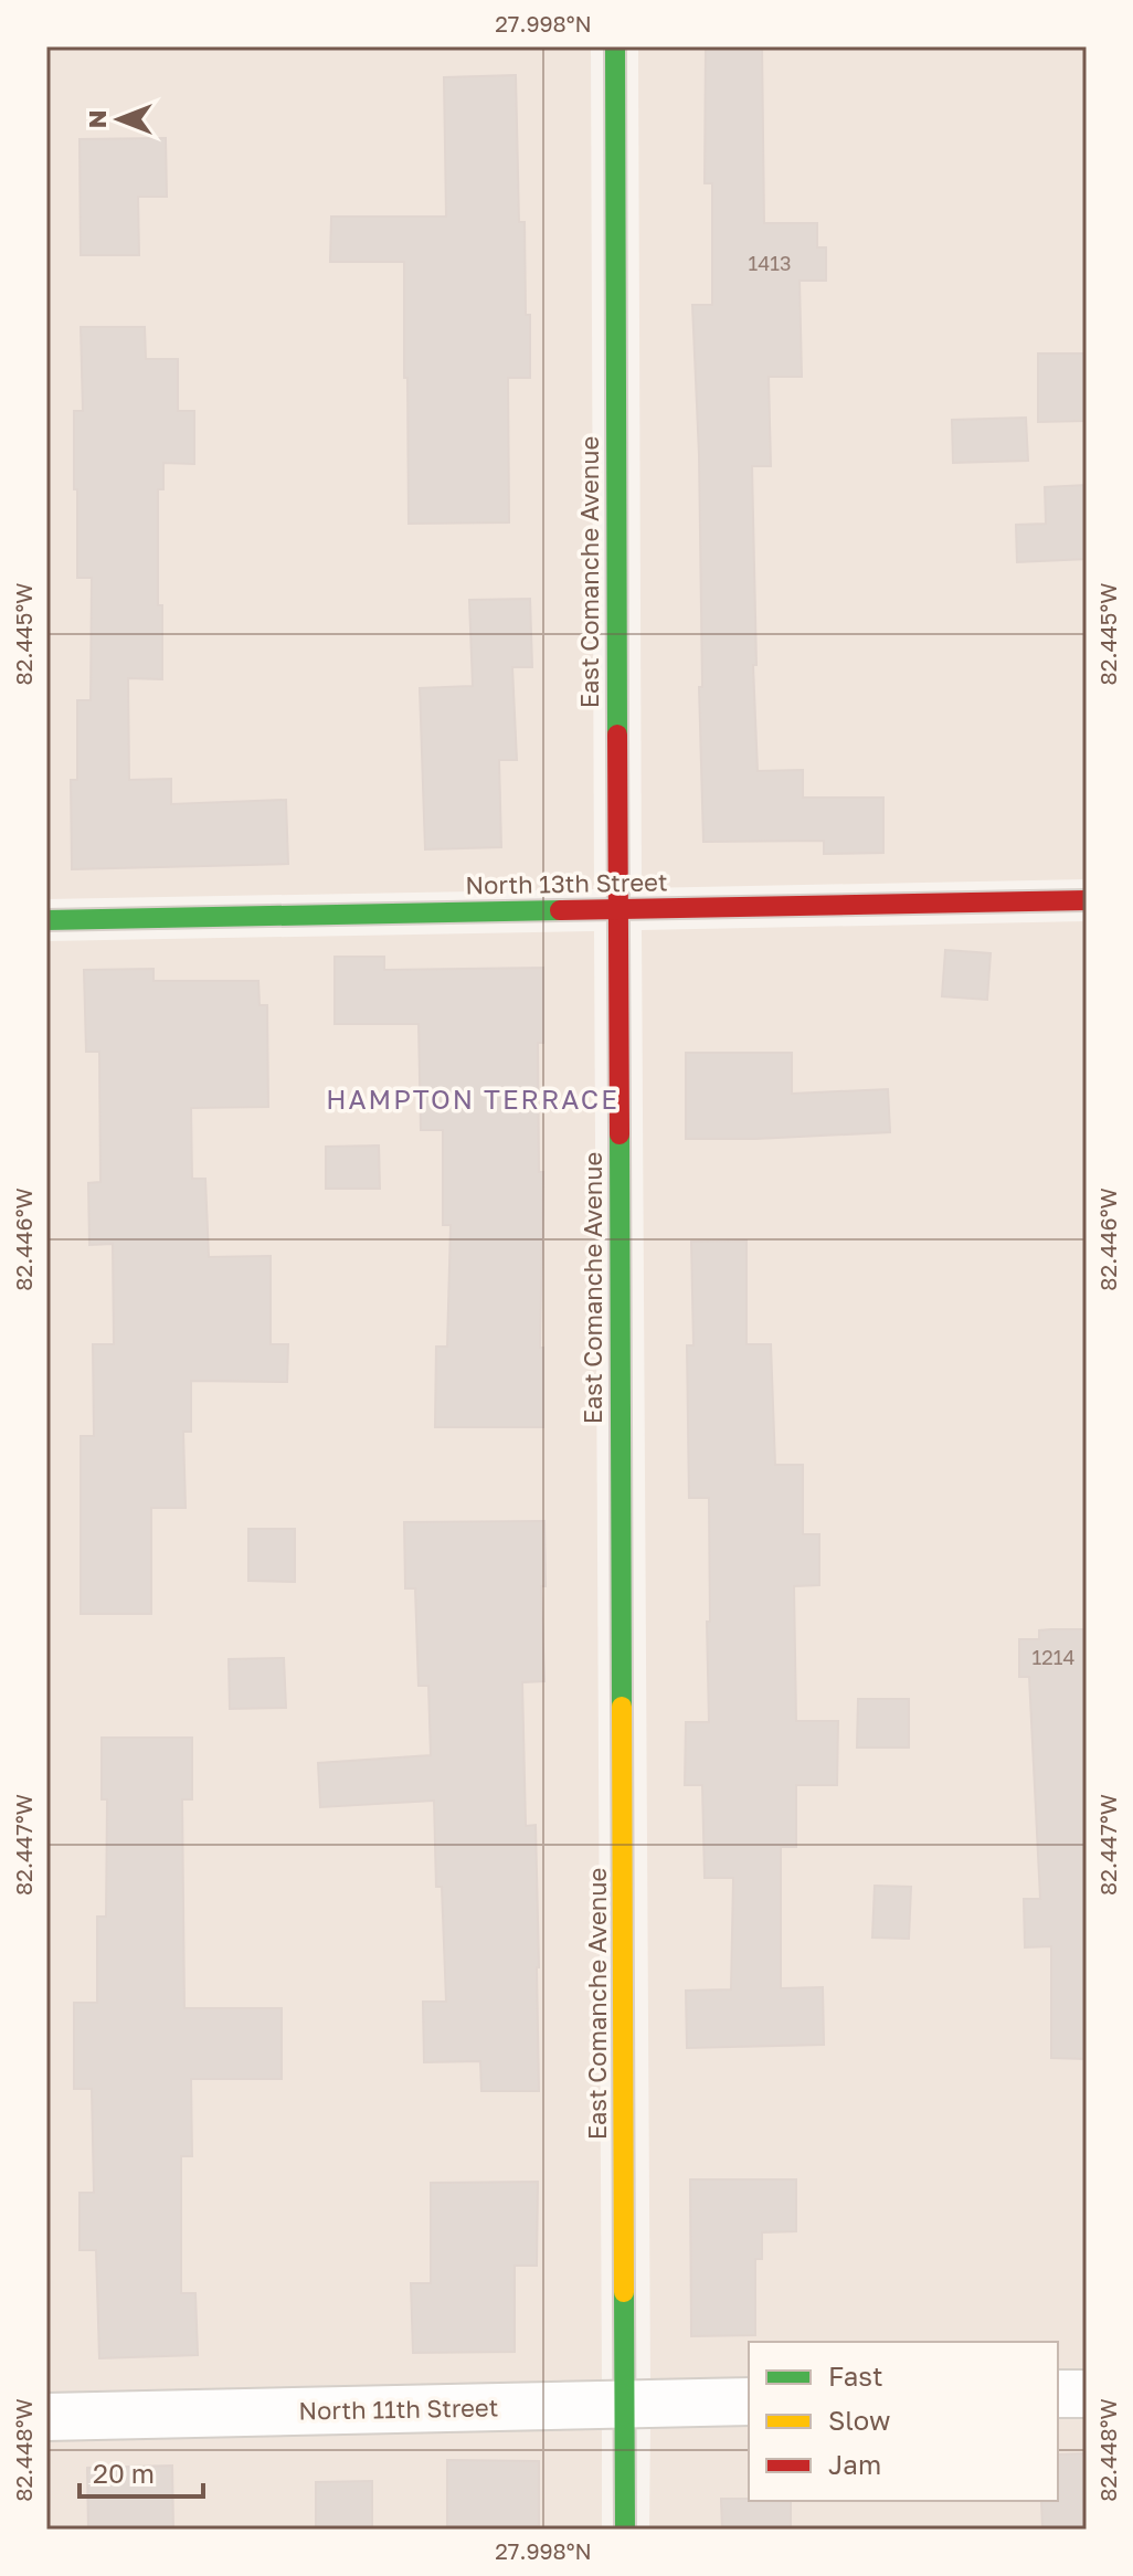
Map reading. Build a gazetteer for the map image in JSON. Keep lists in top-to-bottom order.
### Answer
{
  "streets": {
    "street": ["East Comanche Avenue", "North 13th Street", "North 11th Street"]
  },
  "crossings": [
    ["East Comanche Avenue", "North 13th Street"],
    ["East Comanche Avenue", "North 11th Street"]
  ],
  "districts": ["HAMPTON TERRACE"],
  "house_numbers": ["1413", "1214"],
  "legend": ["Fast", "Slow", "Jam"],
  "scale_bar": "20 m",
  "north": "left",
  "coordinates": [
    "27.998°N",
    "82.445°W",
    "82.446°W",
    "82.447°W",
    "82.448°W"
  ]
}
